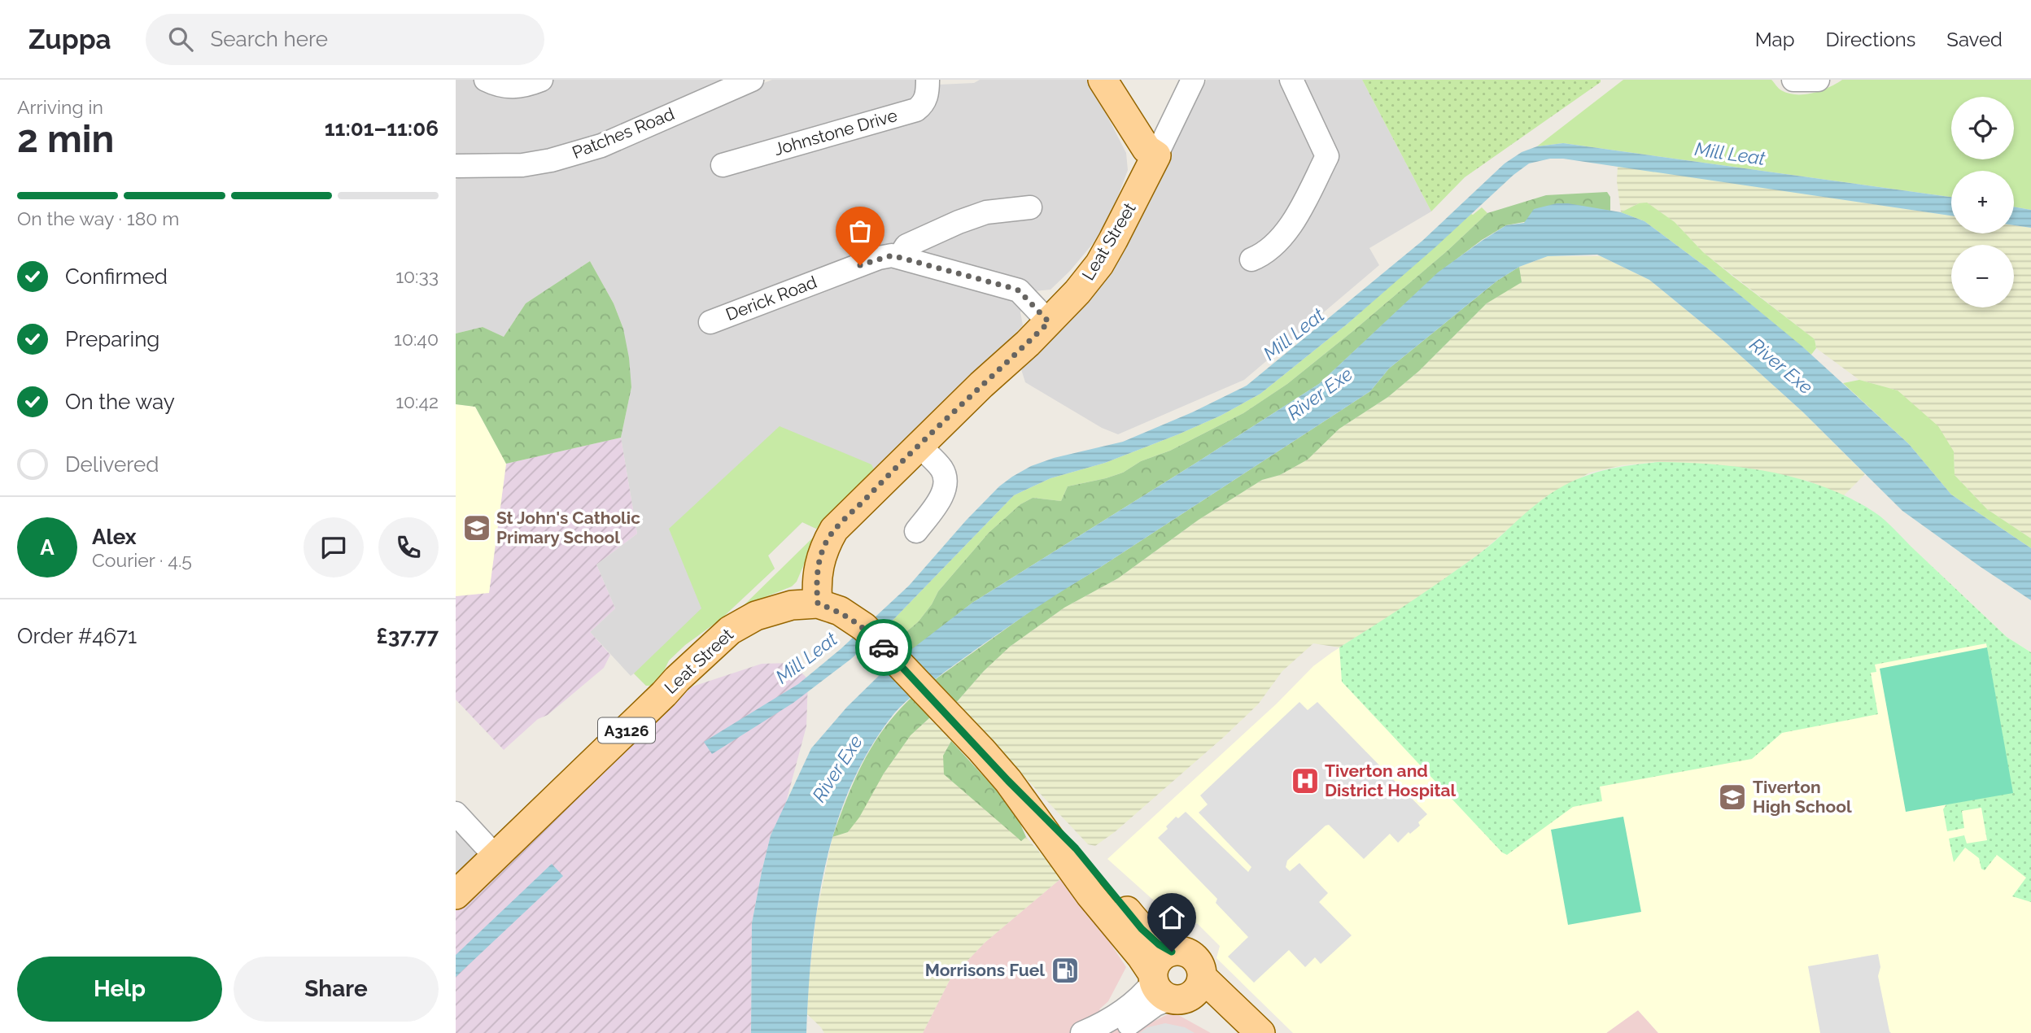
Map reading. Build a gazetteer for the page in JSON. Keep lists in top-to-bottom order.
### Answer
{
  "streets": {
    "main road": ["Leat Street", "A3126"],
    "street": ["Johnstone Drive", "Patches Road", "Derick Road"]
  },
  "crossings": [
    ["Leat Street", "Derick Road"],
    ["Leat Street", "A3126"]
  ],
  "water": ["Mill Leat", "River Exe"],
  "places": {
    "school or university": ["St John's Catholic Primary School", "Tiverton High School"],
    "hospital": ["Tiverton and District Hospital"],
    "fuel station": ["Morrisons Fuel"]
  },
  "page": {
    "header": "Zuppa",
    "search": "Search here",
    "nav": ["Map", "Directions", "Saved"],
    "heading": ["2 min", "Arriving in", "11:01–11:06"],
    "panel": [
      "Alex",
      "Courier · 4.5",
      "Order #4671",
      "£37.77"
    ],
    "map_buttons": ["+", "−"],
    "bar": "On the way · 180 m",
    "list": [
      ["Confirmed", "10:33"],
      ["Preparing", "10:40"],
      ["On the way", "10:42"],
      "Delivered"
    ],
    "round": "A",
    "buttons": ["Help", "Share"]
  }
}
